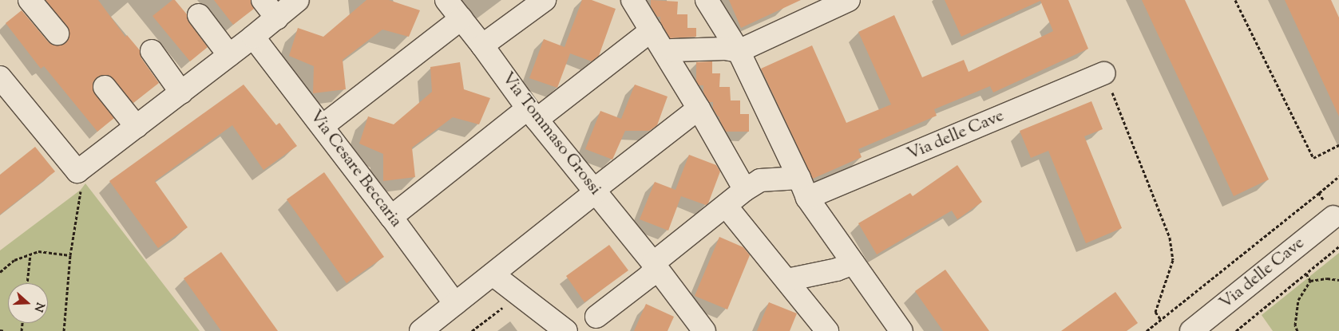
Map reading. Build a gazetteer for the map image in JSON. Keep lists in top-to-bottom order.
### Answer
{
  "streets": {
    "street": ["Via Tommaso Grossi", "Via delle Cave", "Via Cesare Beccaria"]
  },
  "north": "right"
}
